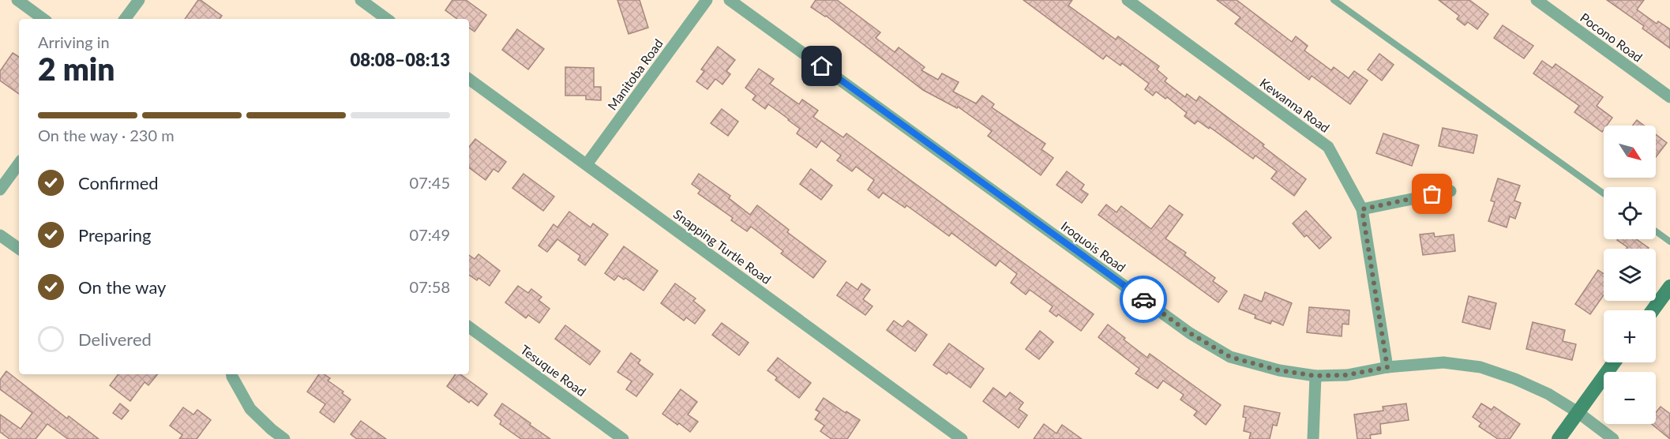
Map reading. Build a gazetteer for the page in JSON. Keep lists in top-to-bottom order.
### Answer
{
  "streets": {
    "street": [
      "Pocono Road",
      "Manitoba Road",
      "Kewanna Road",
      "Snapping Turtle Road",
      "Iroquois Road",
      "Tesuque Road"
    ]
  },
  "crossings": [
    ["Manitoba Road", "Snapping Turtle Road"],
    ["Kewanna Road", "Iroquois Road"]
  ],
  "north": "bottom right",
  "page": {
    "heading": ["2 min", "Arriving in", "08:08–08:13"],
    "bar": "On the way · 230 m",
    "map_buttons": ["+", "−"],
    "list": [
      ["Confirmed", "07:45"],
      ["Preparing", "07:49"],
      ["On the way", "07:58"],
      "Delivered"
    ]
  }
}
